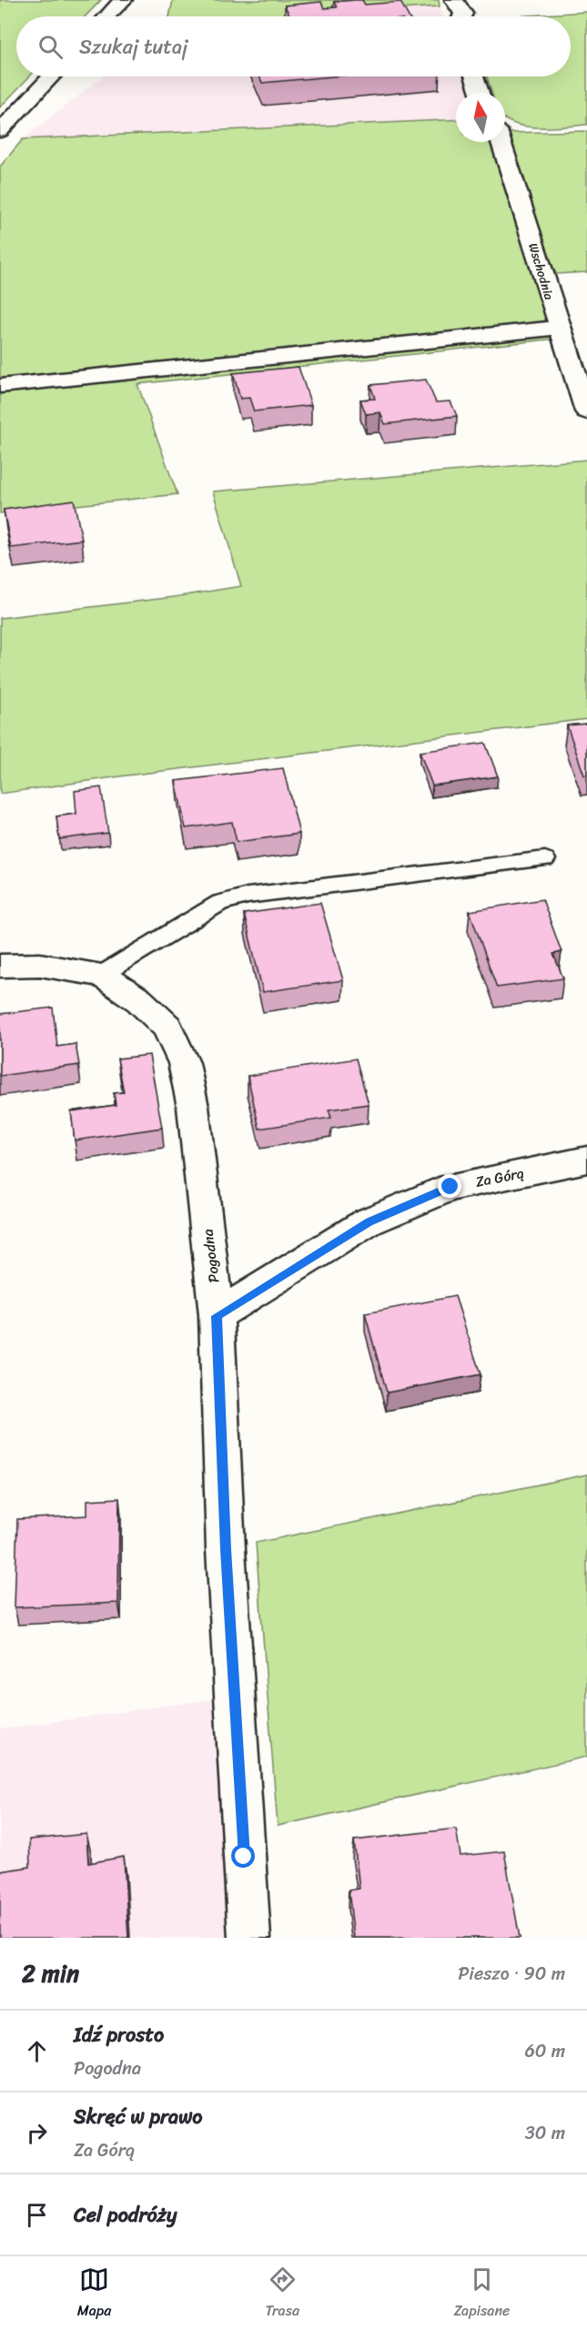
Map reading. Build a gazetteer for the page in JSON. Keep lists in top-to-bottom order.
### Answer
{
  "streets": {
    "street": ["Wschodnia", "Za Górą", "Pogodna"]
  },
  "crossings": [
    ["Za Górą", "Pogodna"]
  ],
  "north": "top",
  "page": {
    "search": "Szukaj tutaj",
    "heading": ["2 min", "Pieszo · 90 m"],
    "list": [
      ["Idź prosto", "Pogodna", "60 m"],
      ["Skręć w prawo", "Za Górą", "30 m"],
      "Cel podróży"
    ],
    "nav": ["Mapa", "Trasa", "Zapisane"]
  }
}
